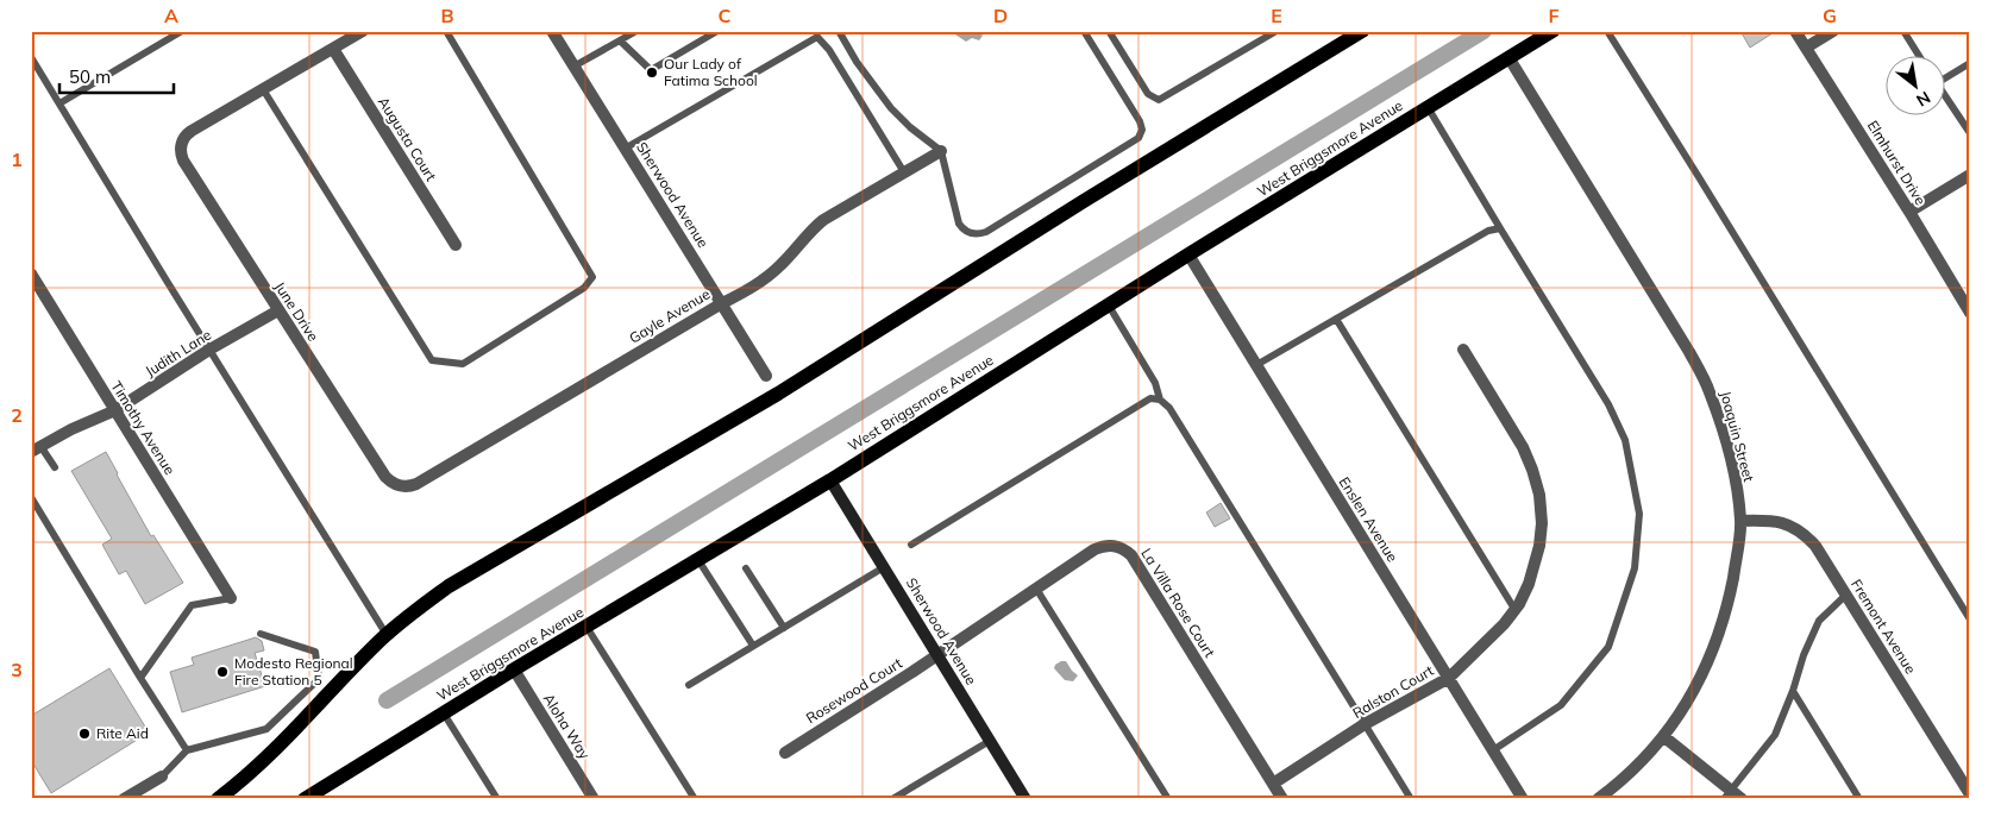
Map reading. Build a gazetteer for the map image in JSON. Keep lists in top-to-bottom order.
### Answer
{
  "streets": {
    "main road": ["West Briggsmore Avenue"],
    "street": [
      "Augusta Court",
      "Elmhurst Drive",
      "Sherwood Avenue",
      "June Drive",
      "Gayle Avenue",
      "Judith Lane",
      "Timothy Avenue",
      "Joaquin Street",
      "Enslen Avenue",
      "La Villa Rose Court",
      "Fremont Avenue",
      "Rosewood Court",
      "Ralston Court",
      "Aloha Way"
    ]
  },
  "crossings": [
    ["West Briggsmore Avenue", "Sherwood Avenue"],
    ["West Briggsmore Avenue", "Joaquin Street"],
    ["West Briggsmore Avenue", "Enslen Avenue"],
    ["West Briggsmore Avenue", "Aloha Way"],
    ["Sherwood Avenue", "Gayle Avenue"],
    ["Sherwood Avenue", "La Villa Rose Court"],
    ["Sherwood Avenue", "Rosewood Court"],
    ["June Drive", "Gayle Avenue"],
    ["June Drive", "Judith Lane"],
    ["Judith Lane", "Timothy Avenue"],
    ["Joaquin Street", "Fremont Avenue"],
    ["Enslen Avenue", "Ralston Court"],
    ["La Villa Rose Court", "Rosewood Court"],
    ["La Villa Rose Court", "Ralston Court"]
  ],
  "places": ["Our Lady of Fatima School", "Modesto Regional Fire Station 5", "Rite Aid"],
  "scale_bar": "50 m",
  "north": "bottom right",
  "grid": {
    "columns": [
      "A",
      "B",
      "C",
      "D",
      "E",
      "F",
      "G"
    ],
    "rows": ["1", "2", "3"]
  }
}
